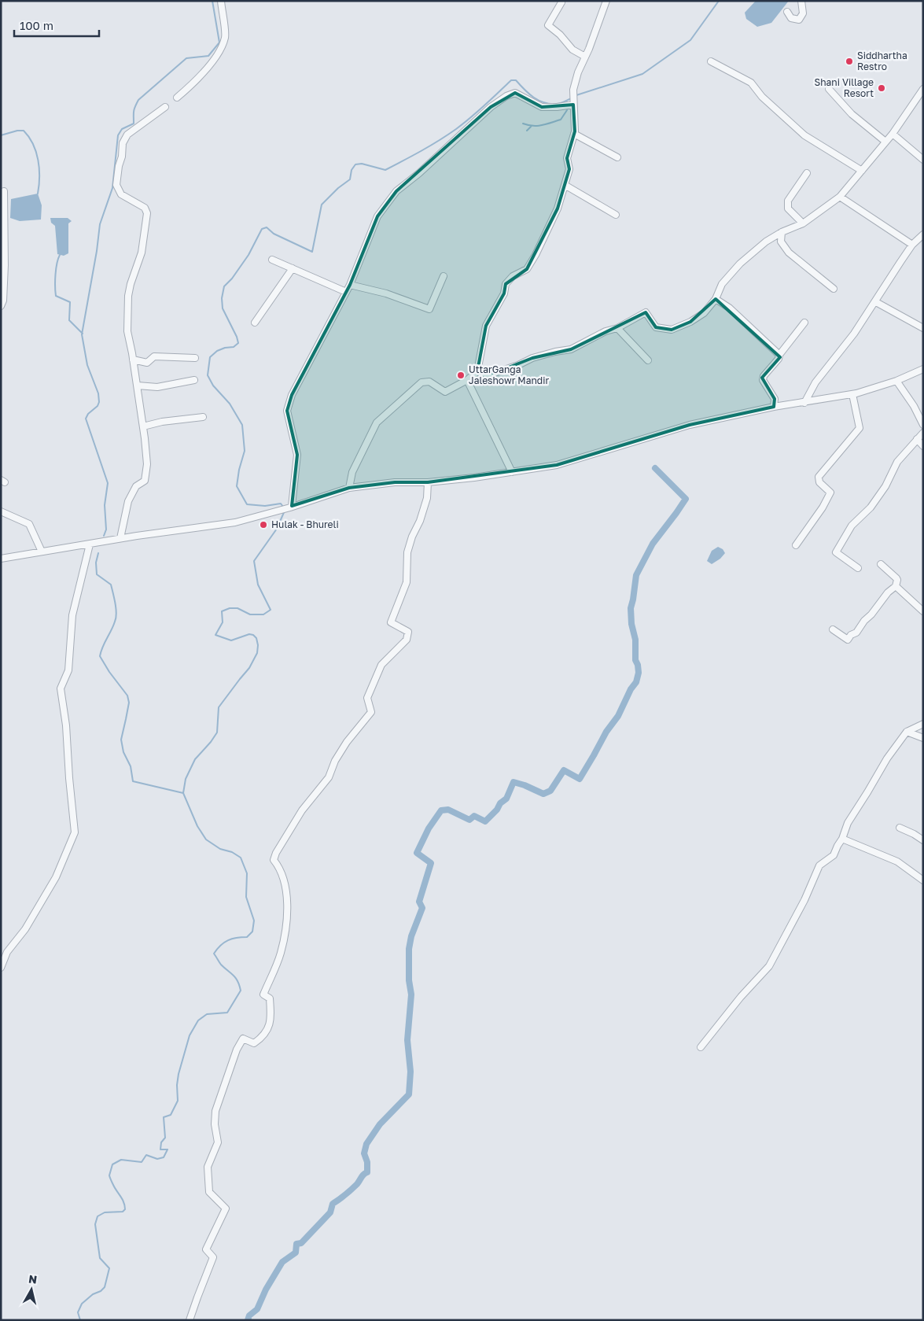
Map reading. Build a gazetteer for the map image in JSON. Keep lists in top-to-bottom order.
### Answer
{
  "places": [
    "Siddhartha Restro",
    "Shani Village Resort",
    "UttarGanga Jaleshowr Mandir",
    "Hulak - Bhureli"
  ],
  "scale_bar": "100 m",
  "north": "top"
}
